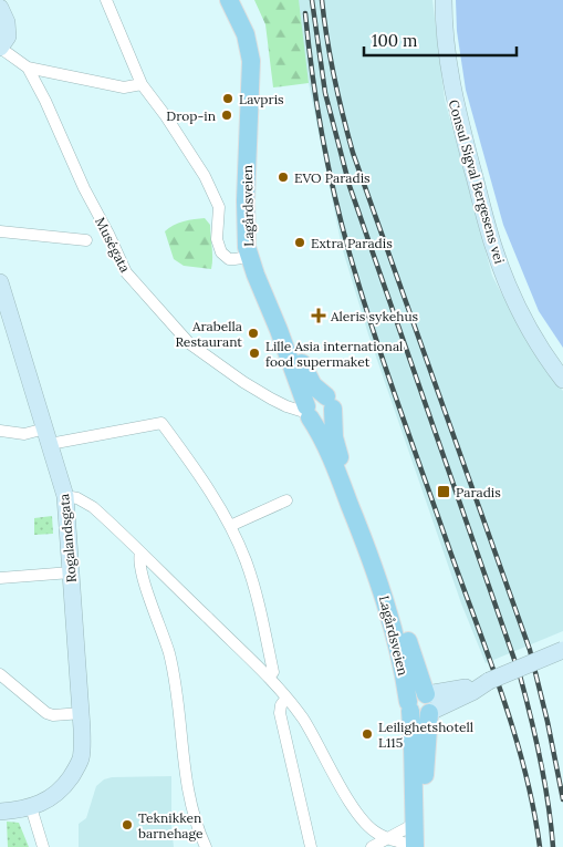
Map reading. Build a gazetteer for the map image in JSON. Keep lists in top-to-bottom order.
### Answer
{
  "streets": {
    "main road": ["Lagårdsveien"],
    "street": ["Consul Sigval Bergesens vei", "Muségata", "Rogalandsgata"]
  },
  "crossings": [
    ["Lagårdsveien", "Muségata"]
  ],
  "places": {
    "other": [
      "Lavpris",
      "Drop-in",
      "EVO Paradis",
      "Extra Paradis",
      "Arabella Restaurant",
      "Lille Asia international food supermaket",
      "Leilighetshotell L115",
      "Teknikken barnehage"
    ],
    "health": ["Aleris sykehus"],
    "transit": ["Paradis"]
  },
  "scale_bar": "100 m"
}
